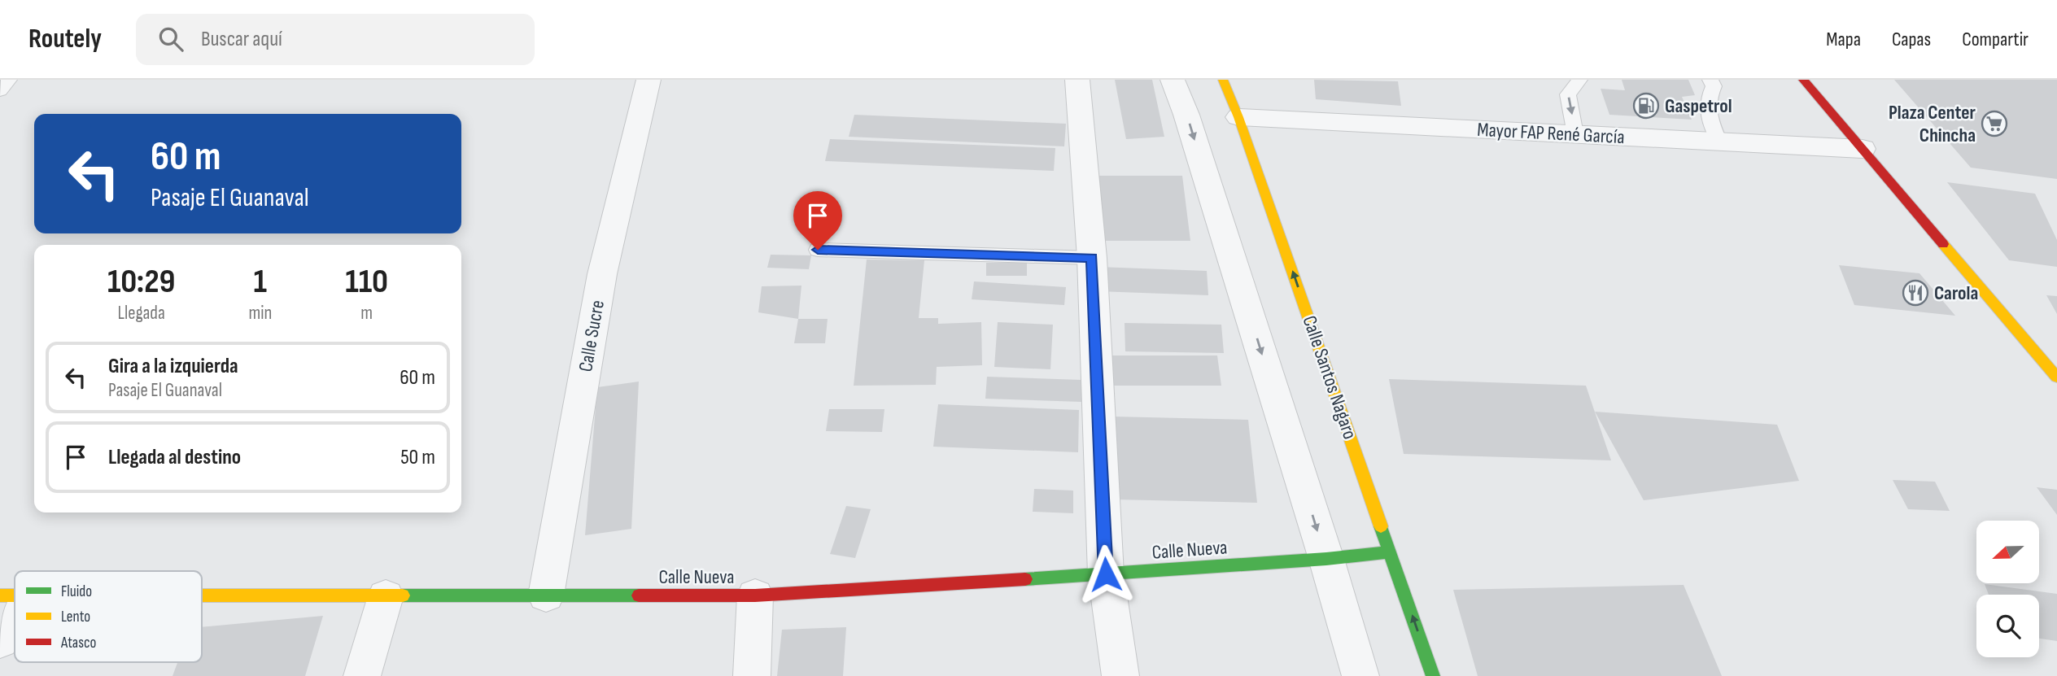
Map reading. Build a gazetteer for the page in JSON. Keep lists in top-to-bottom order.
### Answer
{
  "streets": {
    "main road": ["Calle Santos Nagaro", "Calle Nueva"],
    "street": ["Mayor FAP René García", "Calle Sucre"]
  },
  "crossings": [
    ["Mayor FAP René García", "Calle Santos Nagaro"],
    ["Calle Sucre", "Calle Nueva"],
    ["Calle Santos Nagaro", "Calle Nueva"]
  ],
  "one_way": ["Calle Santos Nagaro"],
  "places": {
    "fuel station": ["Gaspetrol"],
    "supermarket": ["Plaza Center Chincha"],
    "restaurant": ["Carola"]
  },
  "legend": ["Fluido", "Lento", "Atasco"],
  "north": "left",
  "page": {
    "header": "Routely",
    "search": "Buscar aquí",
    "nav": ["Mapa", "Capas", "Compartir"],
    "turn": ["60 m", "Pasaje El Guanaval"],
    "eta": [
      "10:29",
      "Llegada",
      "1",
      "min",
      "110",
      "m"
    ],
    "list": [
      {
        "name": "Gira a la izquierda",
        "note": "Pasaje El Guanaval",
        "value": "60 m"
      },
      {
        "name": "Llegada al destino",
        "value": "50 m"
      }
    ]
  }
}
